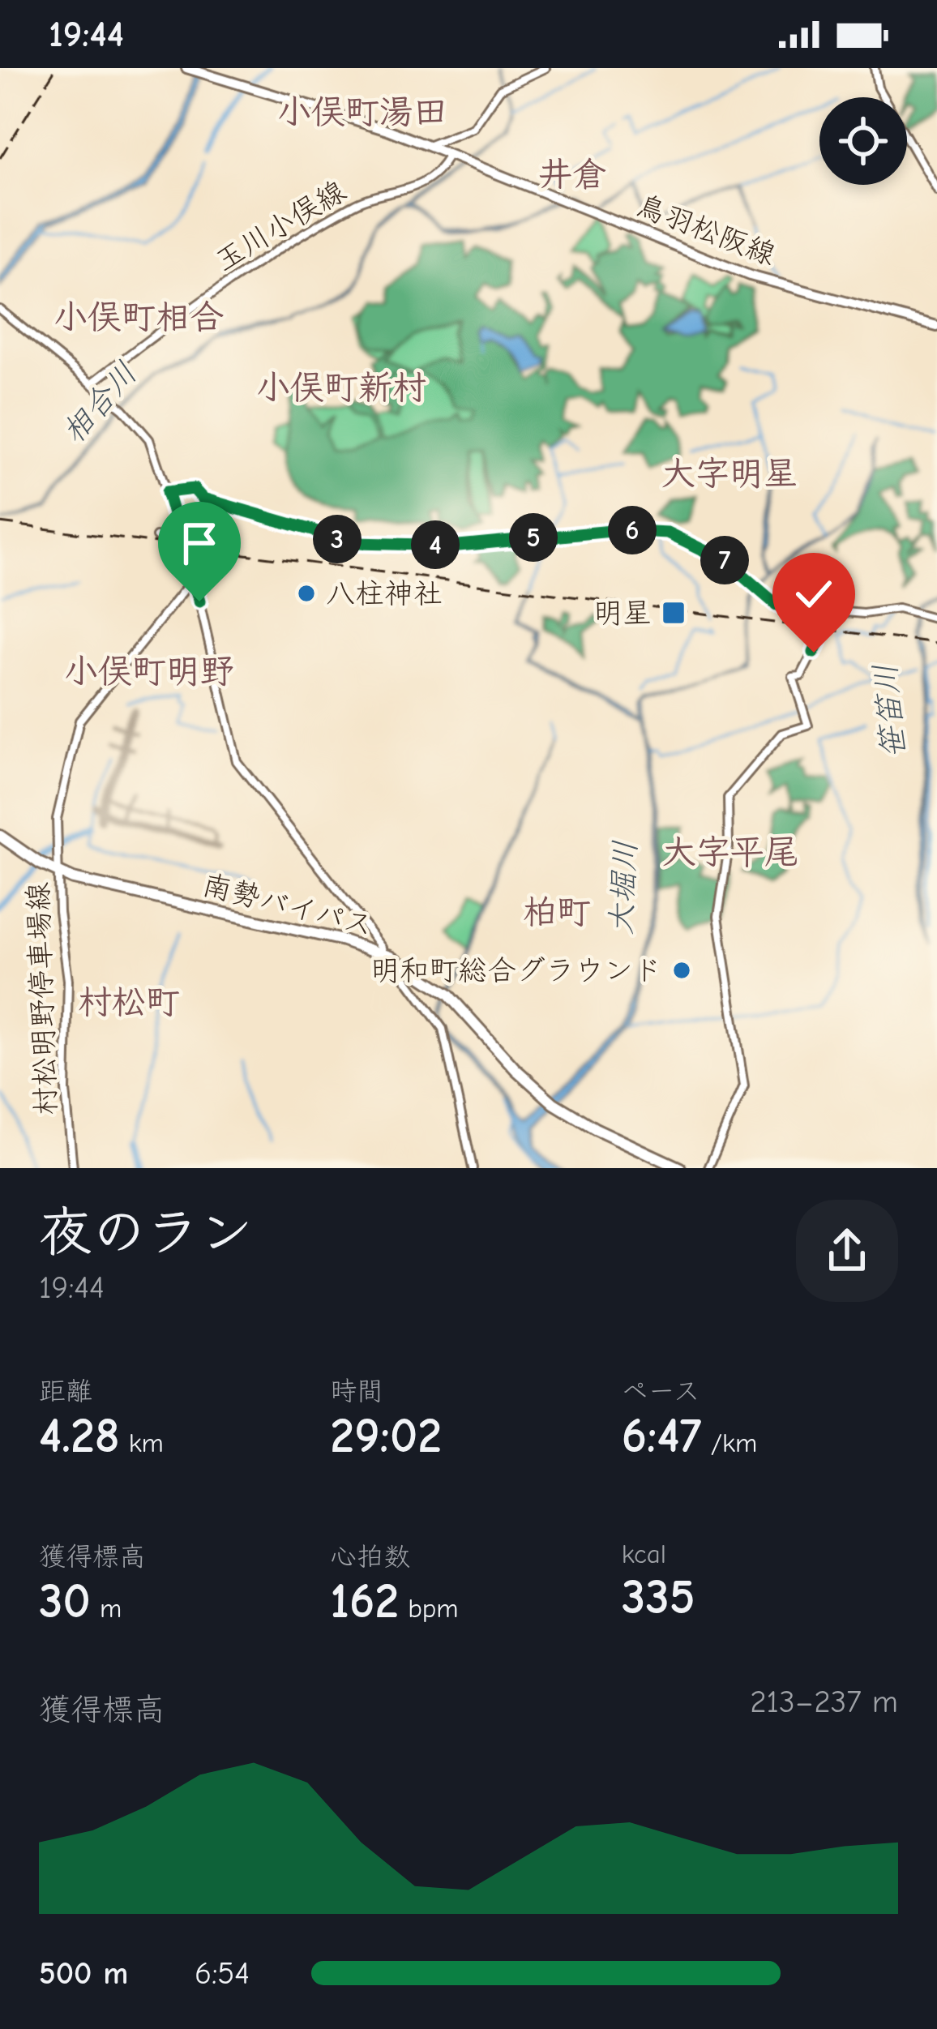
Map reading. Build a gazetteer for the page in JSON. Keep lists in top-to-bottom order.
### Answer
{
  "streets": {
    "highway": ["南勢バイパス"],
    "main road": ["玉川小俣線", "鳥羽松阪線", "村松明野停車場線"]
  },
  "crossings": [
    ["玉川小俣線", "鳥羽松阪線"],
    ["南勢バイパス", "村松明野停車場線"]
  ],
  "districts": [
    "小俣町湯田",
    "井倉",
    "小俣町相合",
    "小俣町新村",
    "大字明星",
    "小俣町明野",
    "大字平尾",
    "柏町",
    "村松町"
  ],
  "water": ["相合川", "笹笛川", "大堀川"],
  "places": {
    "other": ["八柱神社", "明和町総合グラウンド"],
    "transit": ["明星"]
  },
  "page": {
    "status": "19:44",
    "pins": [
      "6",
      "5",
      "3",
      "4",
      "7"
    ],
    "heading": ["夜のラン", "19:44"],
    "stats": [
      ["距離", "4.28 km"],
      ["時間", "29:02"],
      ["ペース", "6:47 /km"],
      ["獲得標高", "30 m"],
      ["心拍数", "162 bpm"],
      ["kcal", "335"]
    ],
    "chart": ["獲得標高", "213–237 m"],
    "list": [
      {
        "name": "500 m",
        "note": "6:54"
      }
    ]
  }
}
